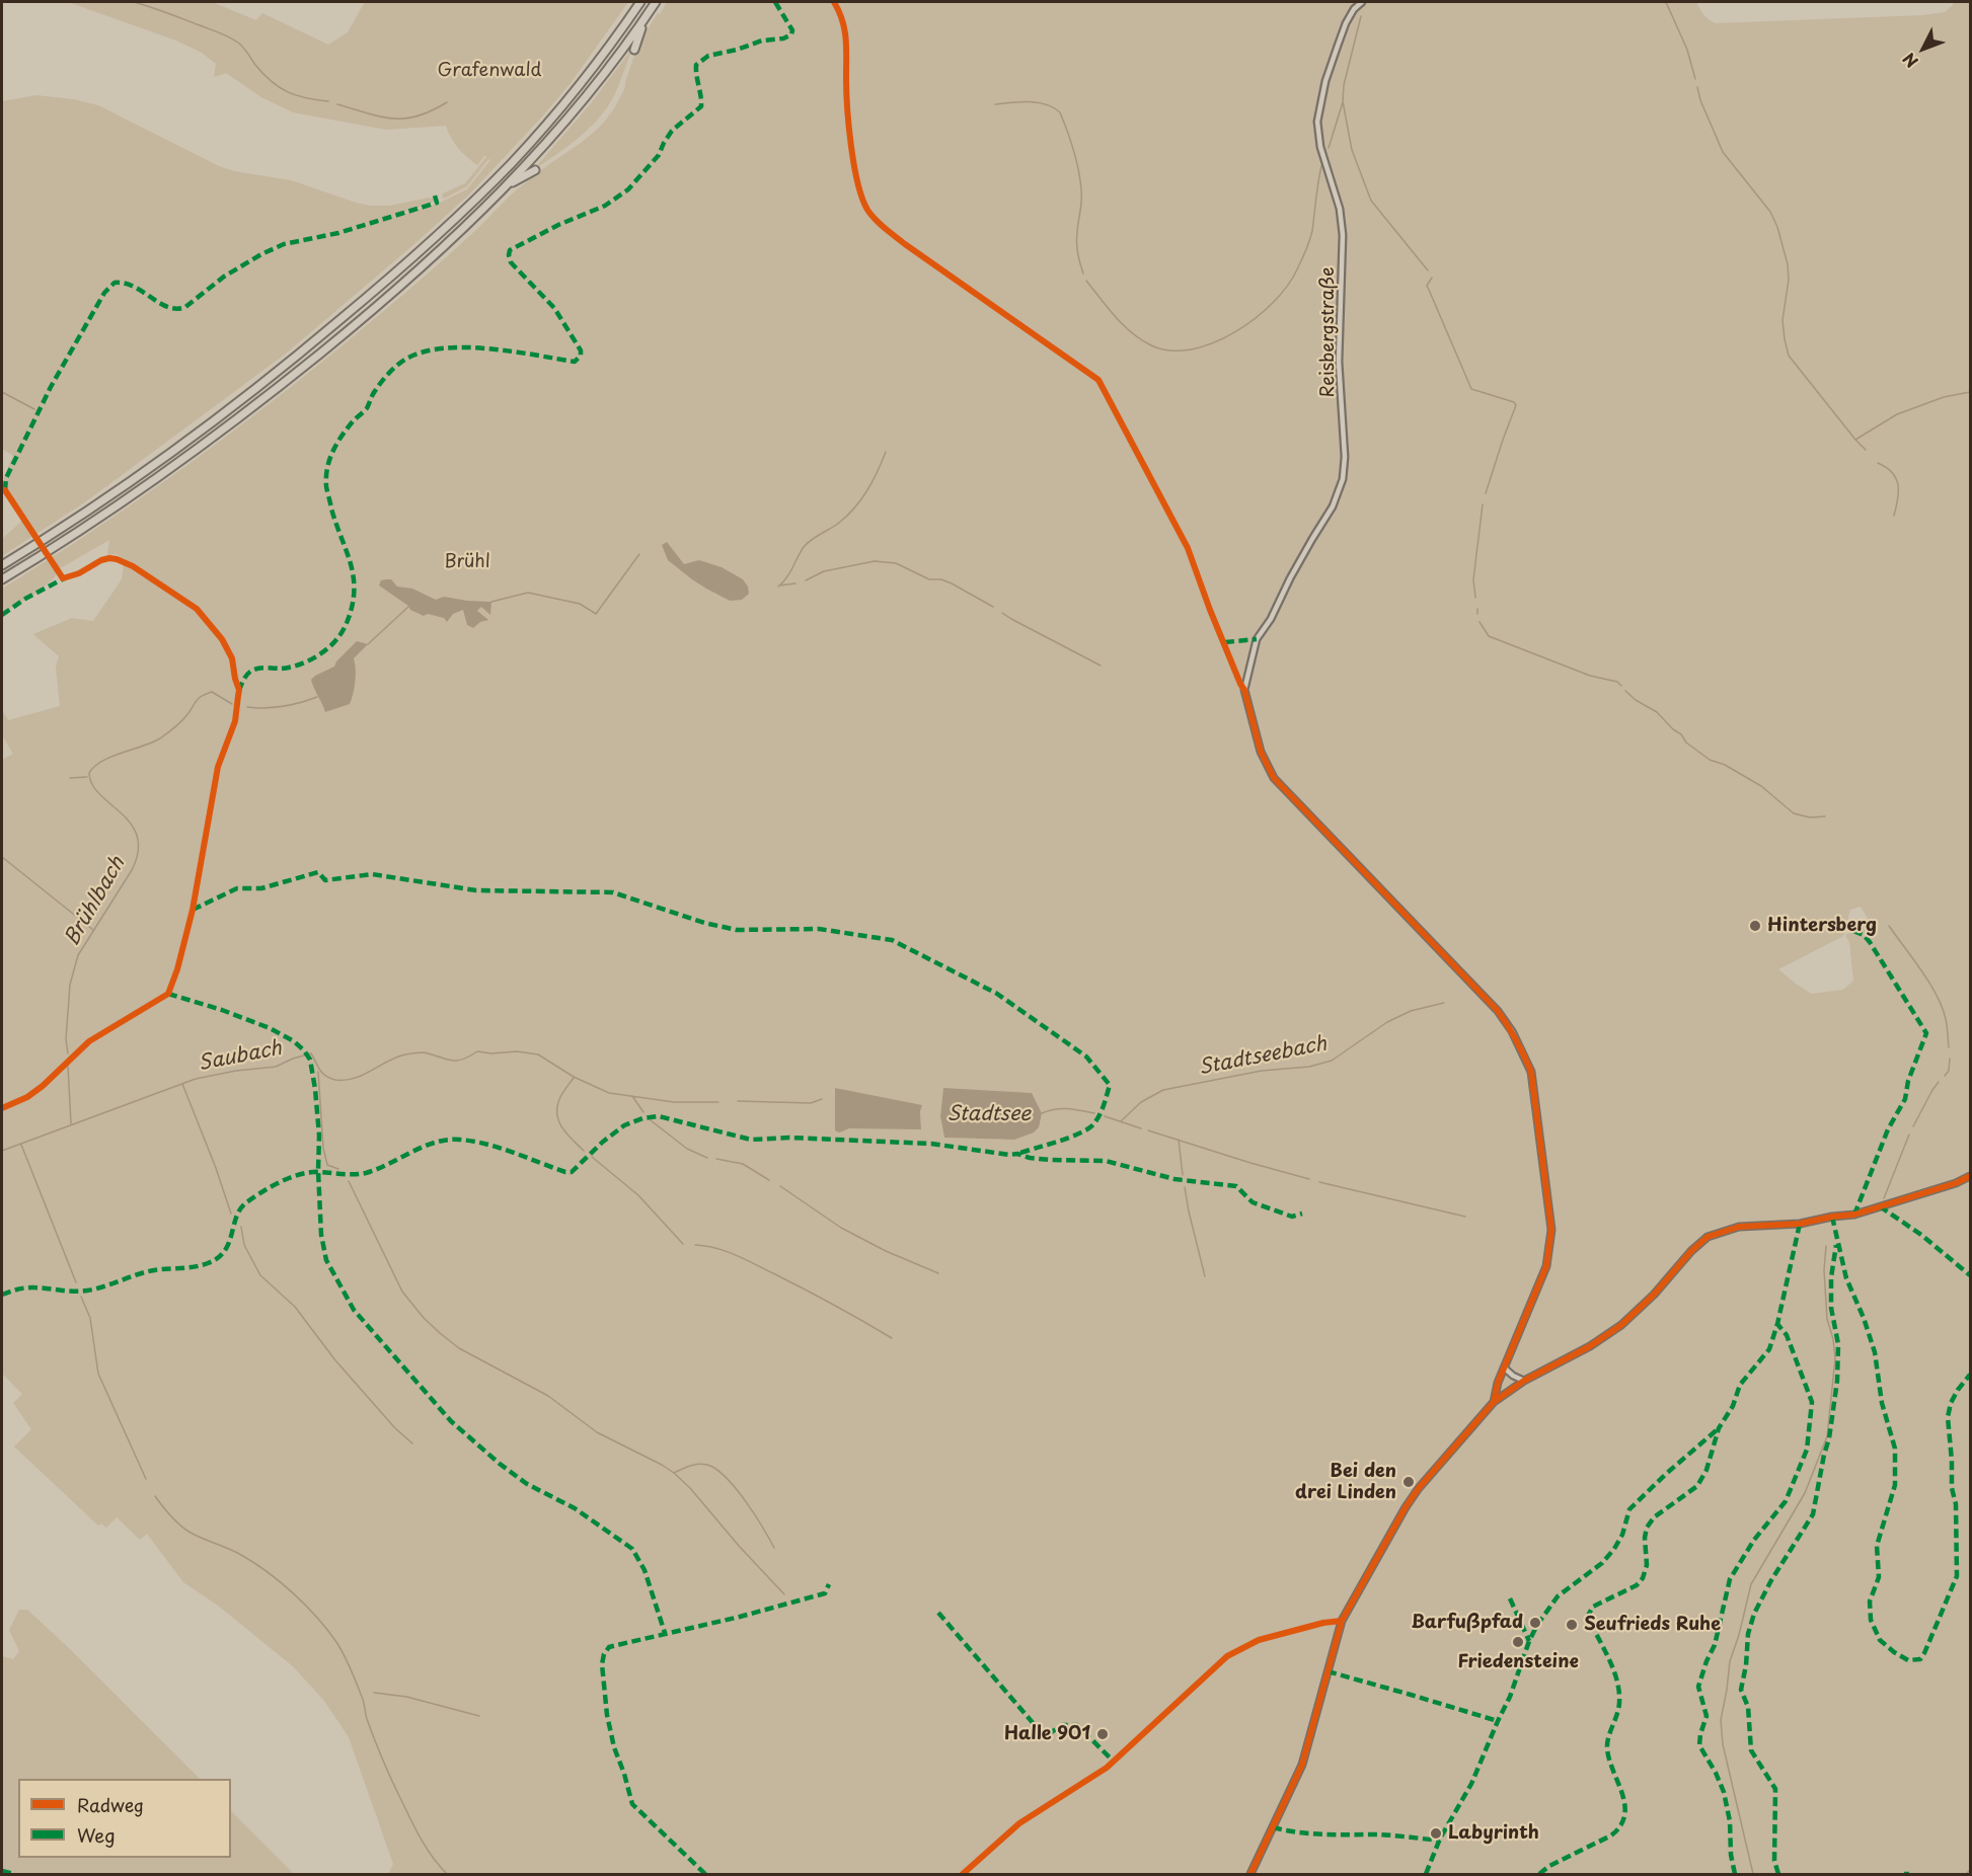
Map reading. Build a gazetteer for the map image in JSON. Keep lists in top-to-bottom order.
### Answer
{
  "streets": {
    "street": ["Reisbergstraße"]
  },
  "water": [
    "Brühlbach",
    "Saubach",
    "Stadtseebach",
    "Stadtsee"
  ],
  "parks": ["Grafenwald", "Brühl"],
  "places": [
    "Hintersberg",
    "Bei den drei Linden",
    "Barfußpfad",
    "Seufrieds Ruhe",
    "Friedensteine",
    "Halle 901",
    "Labyrinth"
  ],
  "legend": ["Radweg", "Weg"],
  "north": "bottom left"
}
